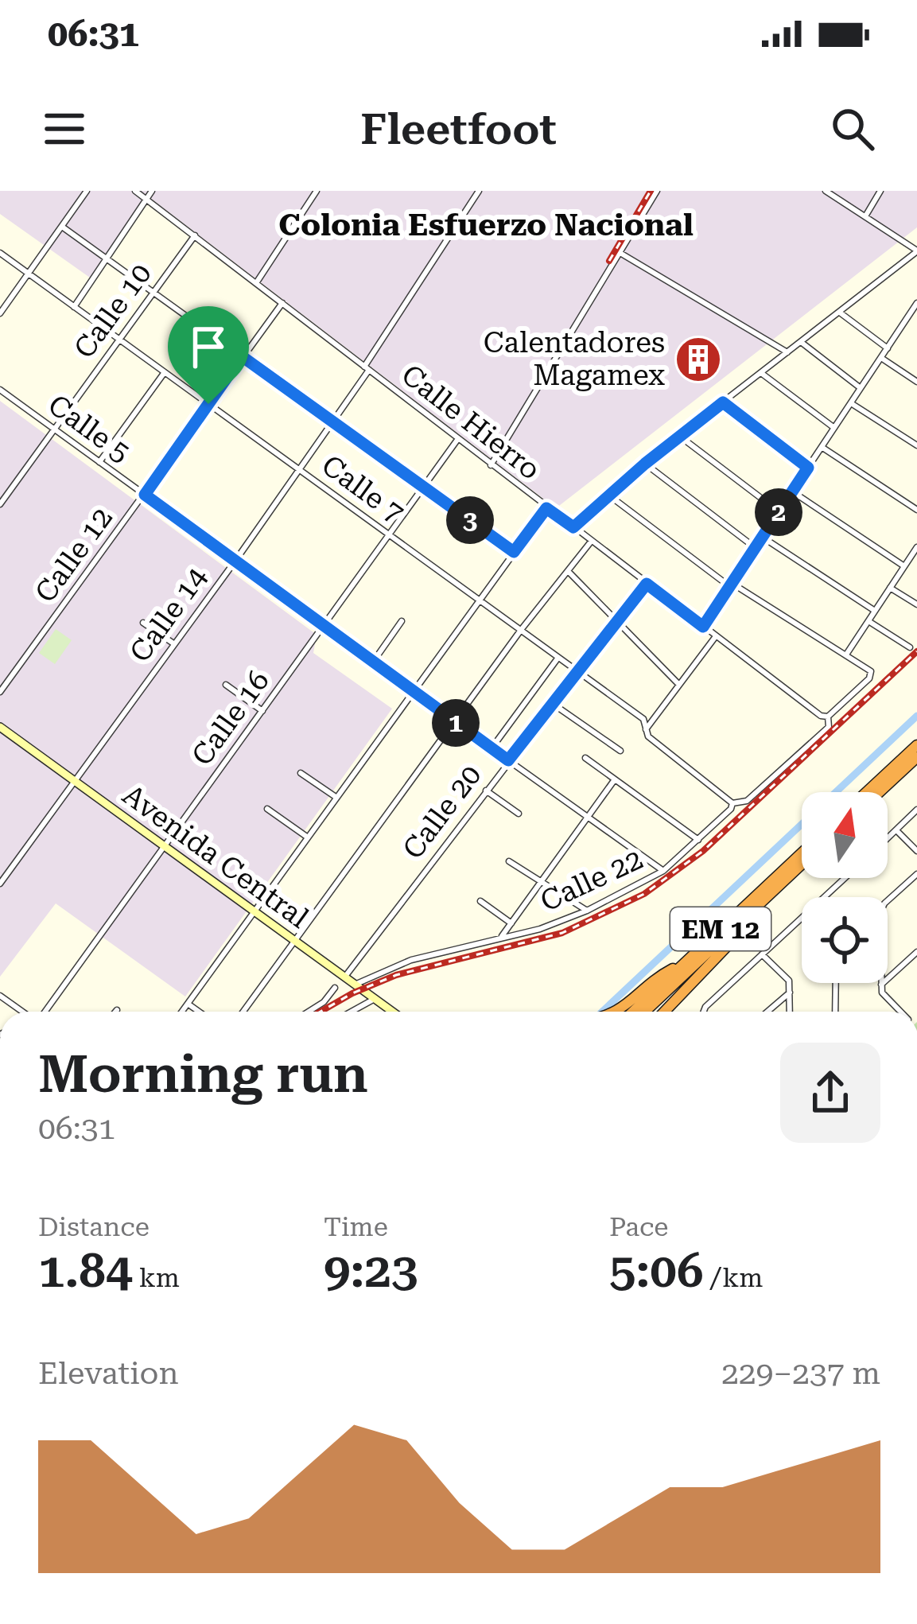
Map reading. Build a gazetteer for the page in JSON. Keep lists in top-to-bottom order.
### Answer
{
  "streets": {
    "highway": ["EM 12"],
    "street": [
      "Calle 10",
      "Calle Hierro",
      "Calle 5",
      "Calle 7",
      "Calle 12",
      "Calle 14",
      "Calle 16",
      "Calle 20",
      "Avenida Central",
      "Calle 22"
    ]
  },
  "crossings": [
    ["Calle 10", "Calle Hierro"],
    ["Calle 10", "Calle 5"],
    ["Calle 10", "Calle 7"],
    ["Calle Hierro", "Calle 12"],
    ["Calle Hierro", "Calle 14"],
    ["Calle Hierro", "Calle 16"],
    ["Calle Hierro", "Calle 20"],
    ["Calle Hierro", "Calle 22"],
    ["Calle 5", "Calle 12"],
    ["Calle 5", "Calle 14"],
    ["Calle 5", "Calle 16"],
    ["Calle 5", "Calle 20"],
    ["Calle 5", "Calle 22"],
    ["Calle 7", "Calle 12"],
    ["Calle 7", "Calle 14"],
    ["Calle 7", "Calle 16"],
    ["Calle 7", "Calle 20"],
    ["Calle 7", "Calle 22"],
    ["Calle 14", "Avenida Central"],
    ["Calle 16", "Avenida Central"],
    ["Calle 20", "Avenida Central"],
    ["Avenida Central", "Calle 22"]
  ],
  "districts": ["Colonia Esfuerzo Nacional"],
  "places": {
    "building": ["Calentadores Magamex"]
  },
  "north": "top",
  "page": {
    "status": "06:31",
    "header": "Fleetfoot",
    "pins": ["2", "3", "1"],
    "heading": ["Morning run", "06:31"],
    "stats": [
      ["Distance", "1.84 km"],
      ["Time", "9:23"],
      ["Pace", "5:06 /km"]
    ],
    "chart": ["Elevation", "229–237 m"]
  }
}
